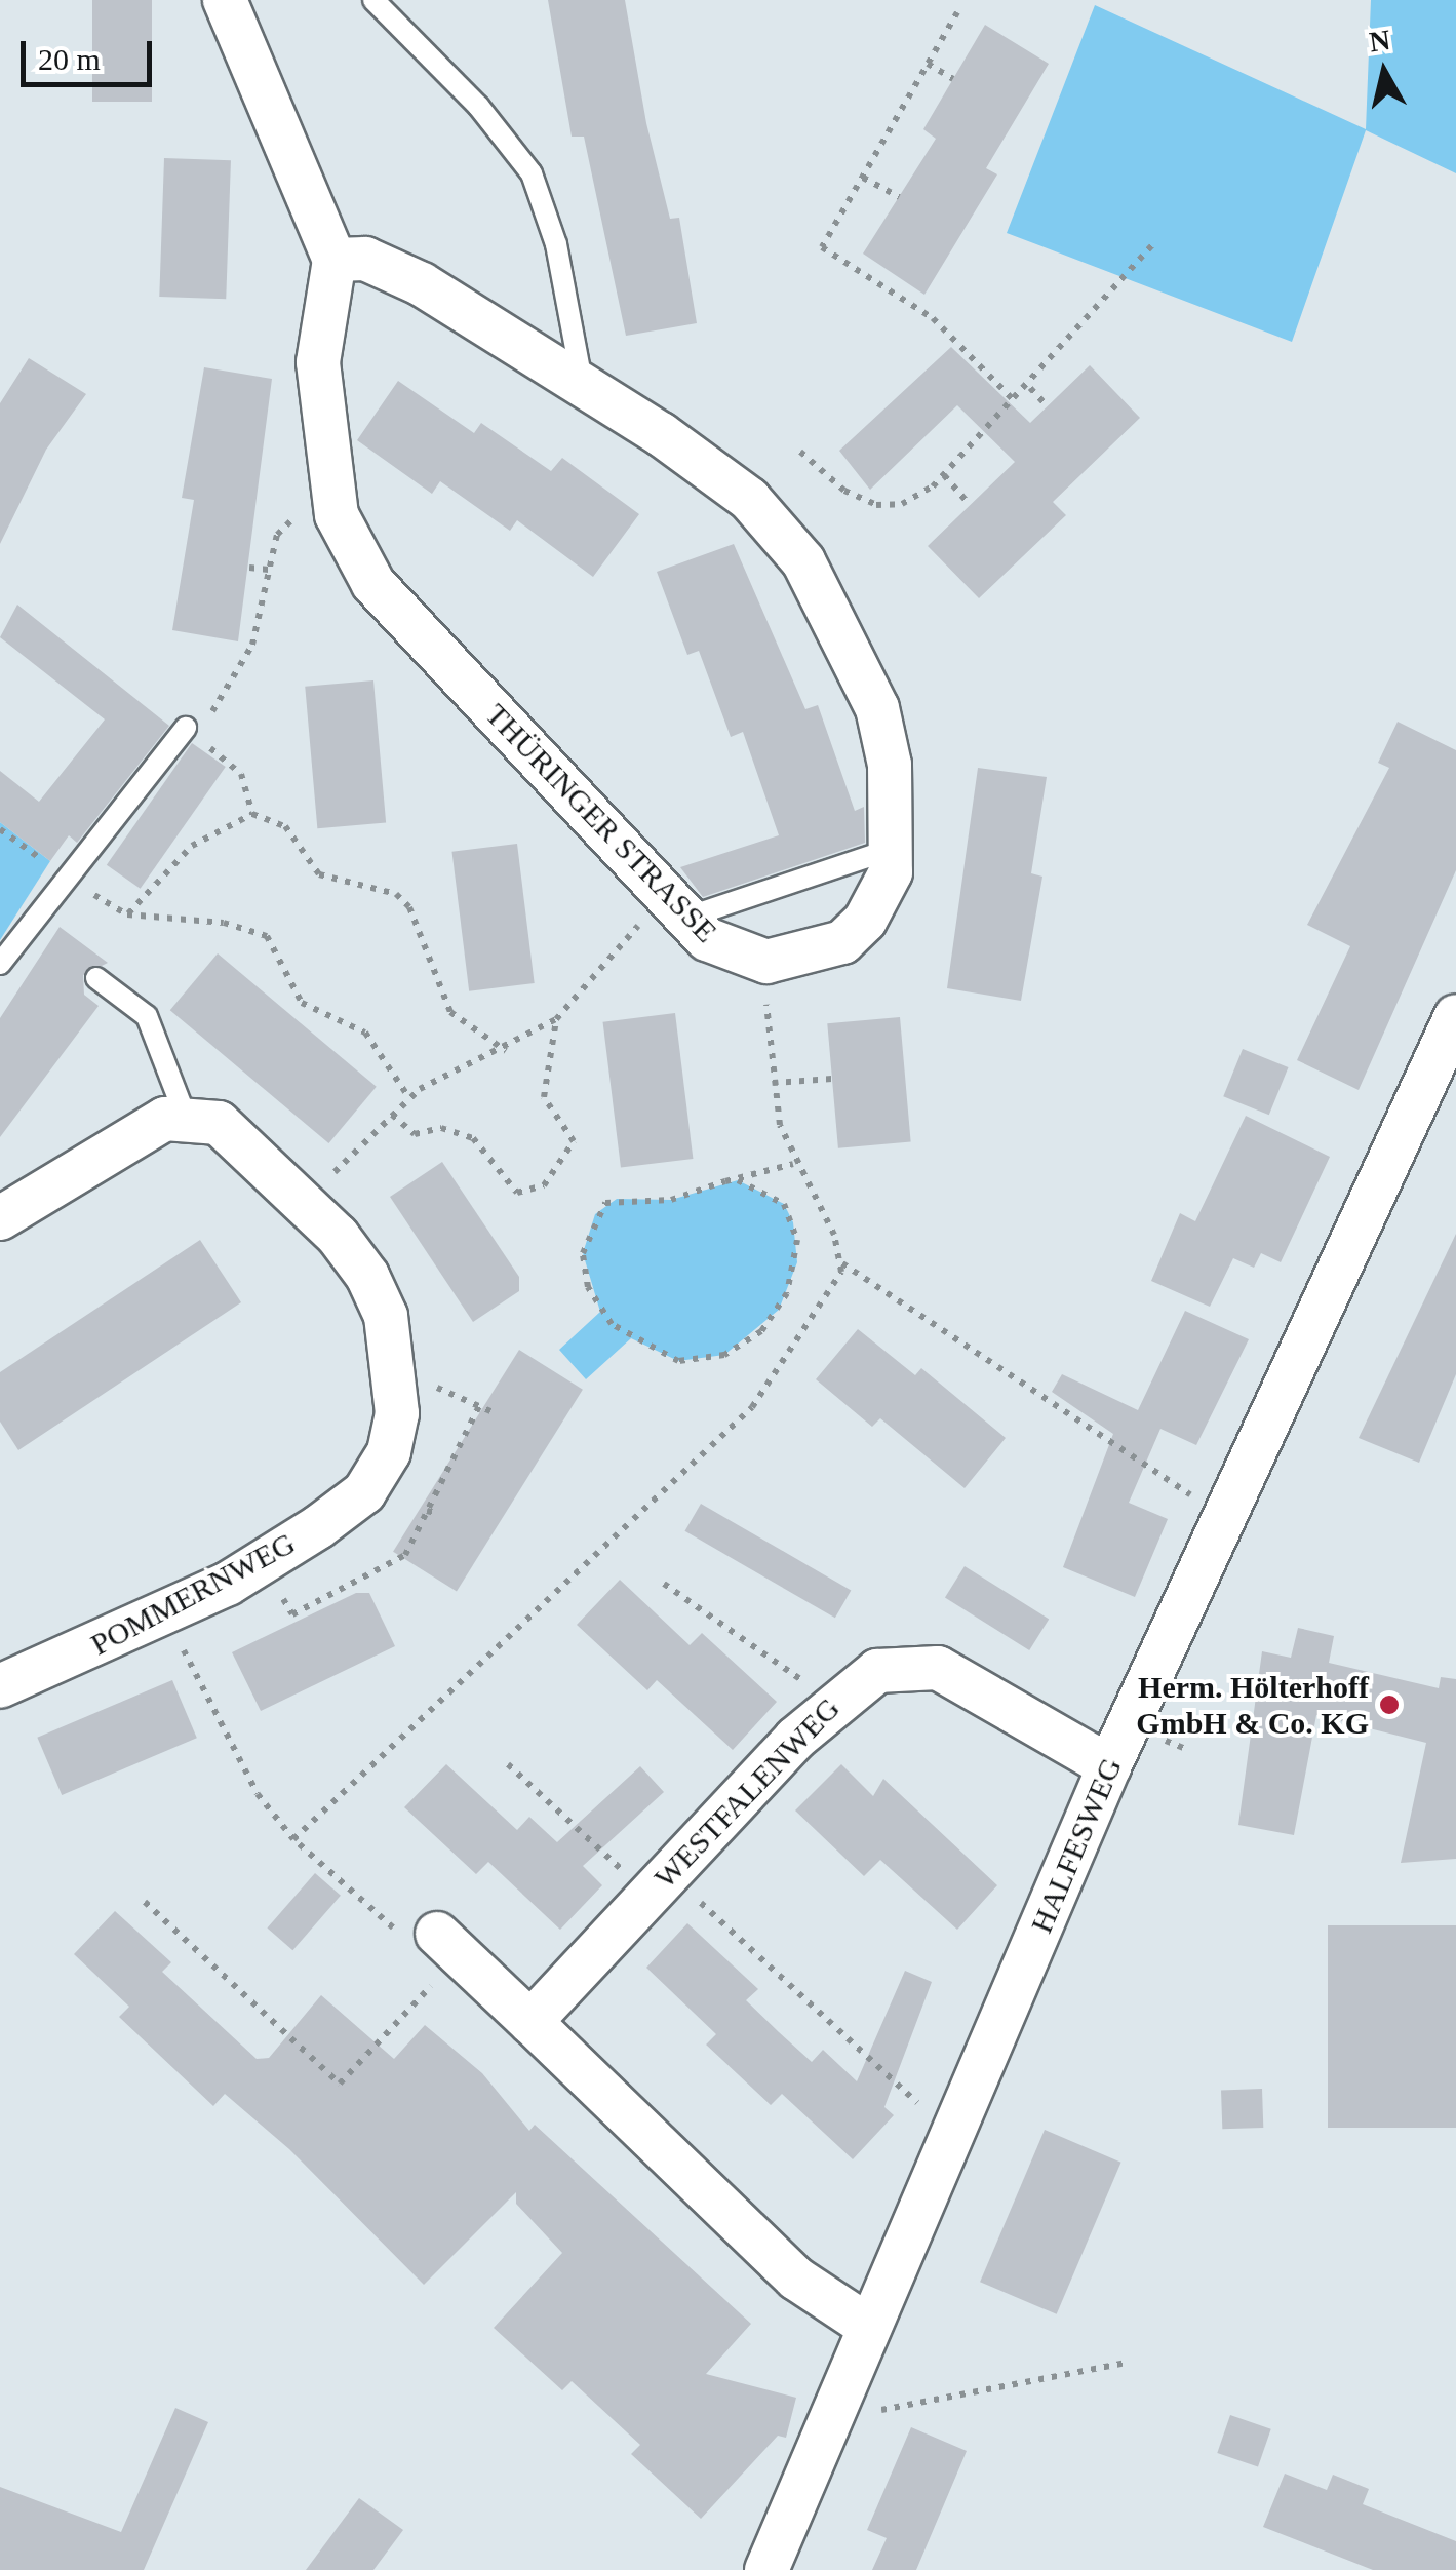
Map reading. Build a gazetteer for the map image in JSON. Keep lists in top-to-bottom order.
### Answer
{
  "streets": {
    "street": [
      "THÜRINGER STRASSE",
      "POMMERNWEG",
      "WESTFALENWEG",
      "HALFESWEG"
    ]
  },
  "crossings": [
    ["WESTFALENWEG", "HALFESWEG"]
  ],
  "places": ["Herm. Hölterhoff GmbH & Co. KG"],
  "scale_bar": "20 m",
  "north": "top"
}
